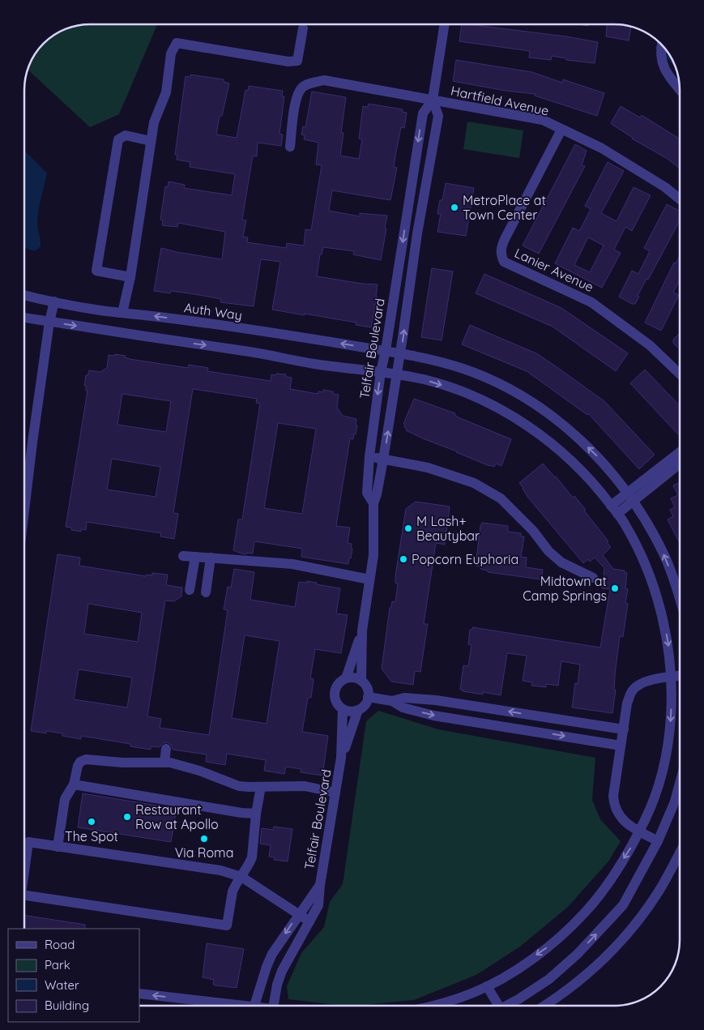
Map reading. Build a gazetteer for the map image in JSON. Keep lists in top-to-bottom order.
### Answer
{
  "streets": {
    "street": [
      "Hartfield Avenue",
      "Lanier Avenue",
      "Auth Way",
      "Telfair Boulevard"
    ]
  },
  "crossings": [
    ["Hartfield Avenue", "Lanier Avenue"],
    ["Hartfield Avenue", "Telfair Boulevard"],
    ["Auth Way", "Telfair Boulevard"]
  ],
  "places": [
    "MetroPlace at Town Center",
    "M Lash+ Beautybar",
    "Popcorn Euphoria",
    "Midtown at Camp Springs",
    "Restaurant Row at Apollo",
    "The Spot",
    "Via Roma"
  ],
  "legend": [
    "Road",
    "Park",
    "Water",
    "Building"
  ]
}
